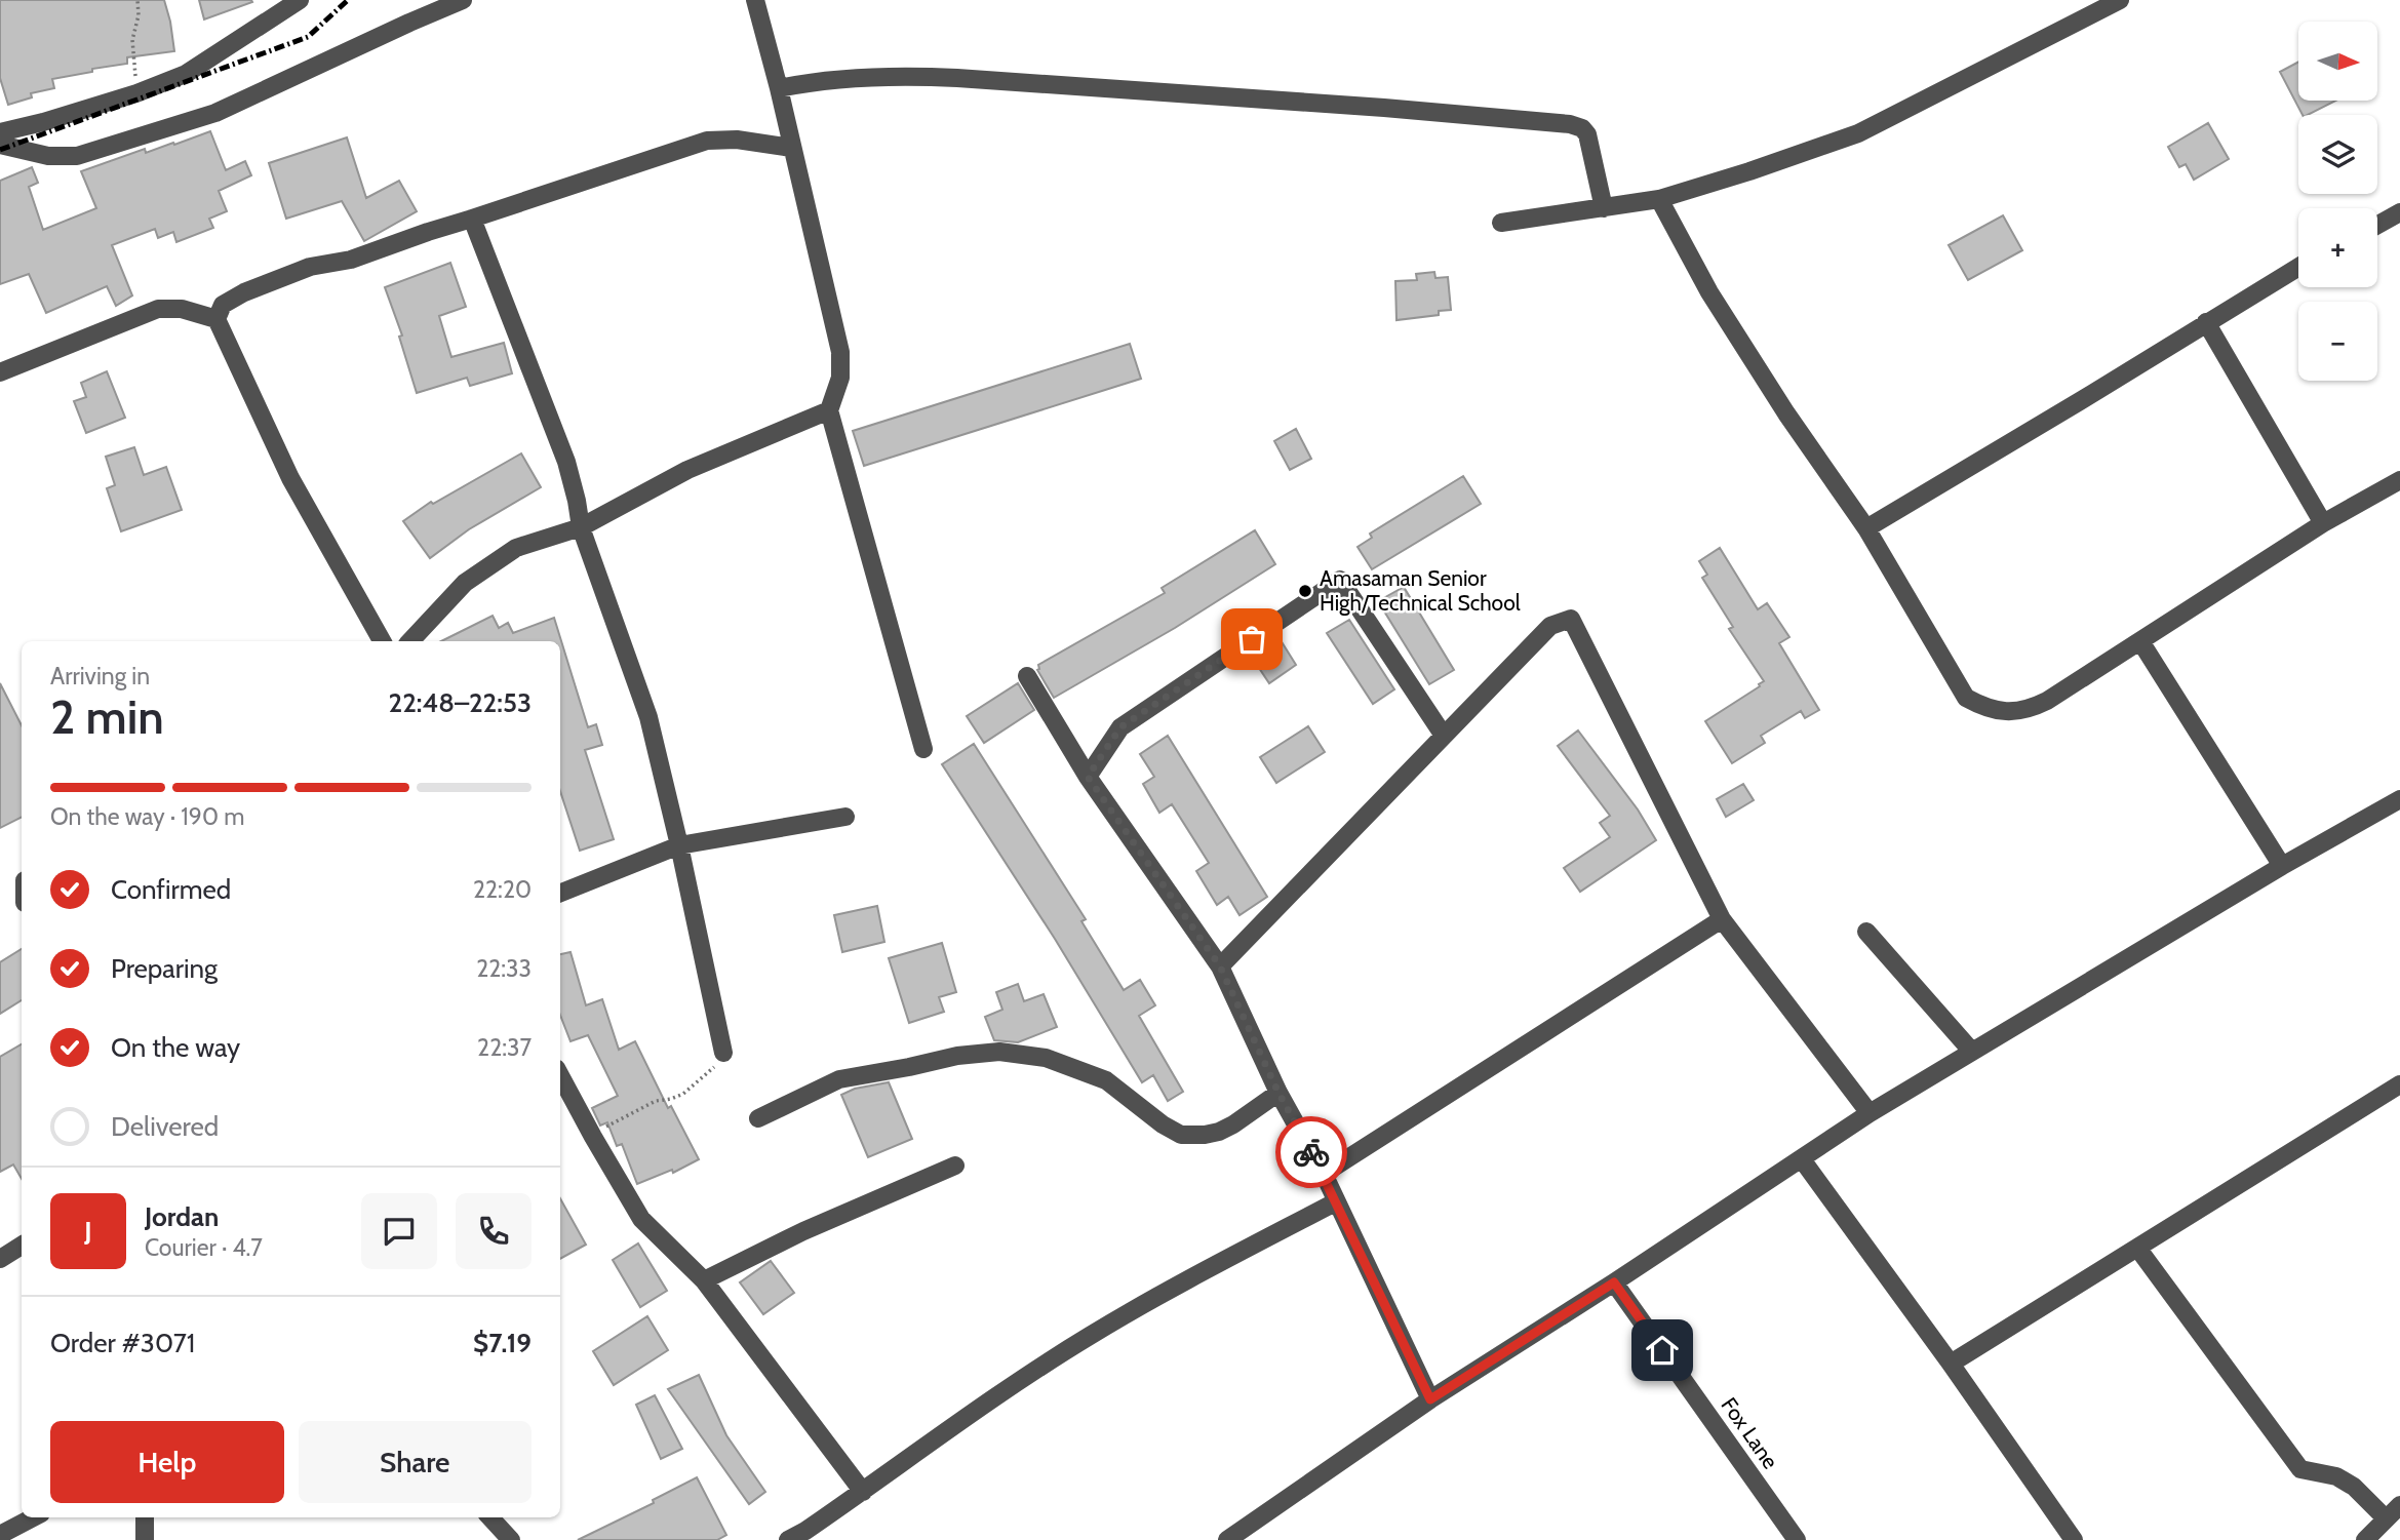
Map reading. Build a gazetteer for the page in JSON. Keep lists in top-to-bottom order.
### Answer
{
  "streets": {
    "street": ["Fox Lane"]
  },
  "places": ["Amasaman Senior High/Technical School"],
  "north": "right",
  "page": {
    "map_buttons": ["+", "−"],
    "heading": ["2 min", "Arriving in", "22:48–22:53"],
    "panel": [
      "Jordan",
      "Courier · 4.7",
      "Order #3071",
      "$7.19"
    ],
    "bar": "On the way · 190 m",
    "list": [
      ["Confirmed", "22:20"],
      ["Preparing", "22:33"],
      ["On the way", "22:37"],
      "Delivered"
    ],
    "round": "J",
    "buttons": ["Help", "Share"]
  }
}
